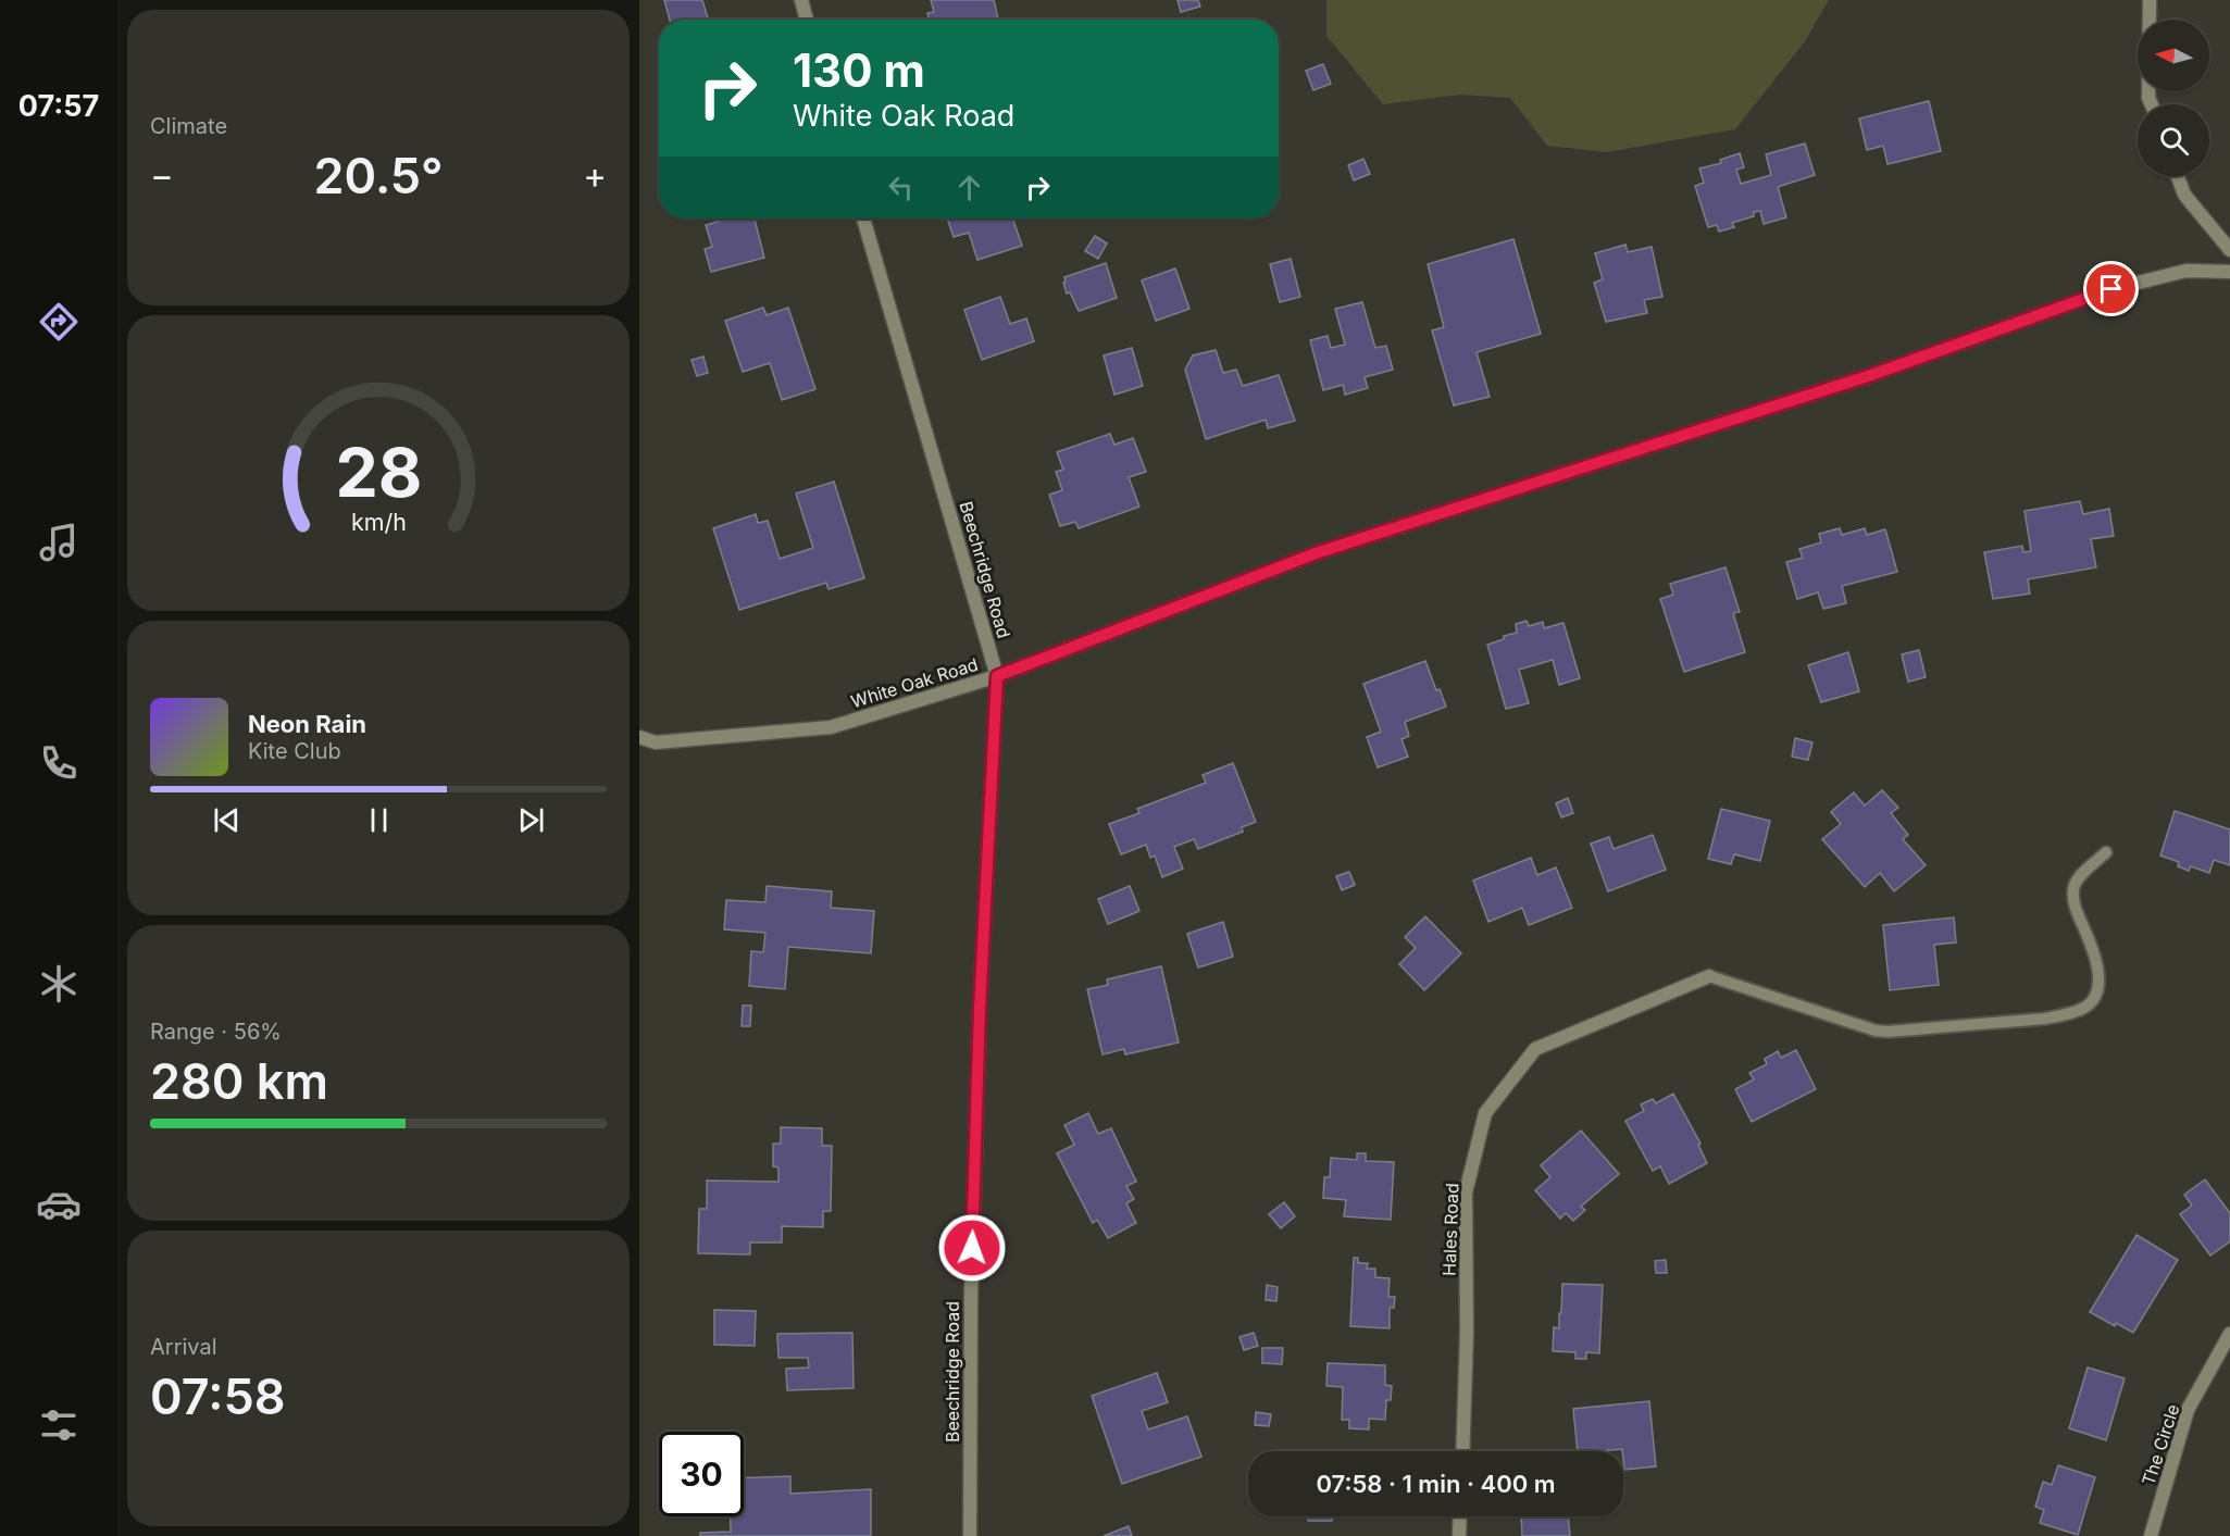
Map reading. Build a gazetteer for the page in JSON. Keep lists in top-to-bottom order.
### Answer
{
  "streets": {
    "street": [
      "Beechridge Road",
      "White Oak Road",
      "Hales Road",
      "The Circle"
    ]
  },
  "crossings": [
    ["Beechridge Road", "White Oak Road"]
  ],
  "north": "left",
  "page": {
    "tabs": "07:57",
    "tile": [
      "Climate",
      ["Range · 56%", "280 km"],
      ["Arrival", "07:58"]
    ],
    "turn": ["130 m", "White Oak Road"],
    "heat": ["−", "20.5°", "+"],
    "song": ["Neon Rain", "Kite Club"],
    "limit": "30",
    "trip": "07:58 · 1 min · 400 m",
    "gauge": ["28", "km/h"]
  }
}
